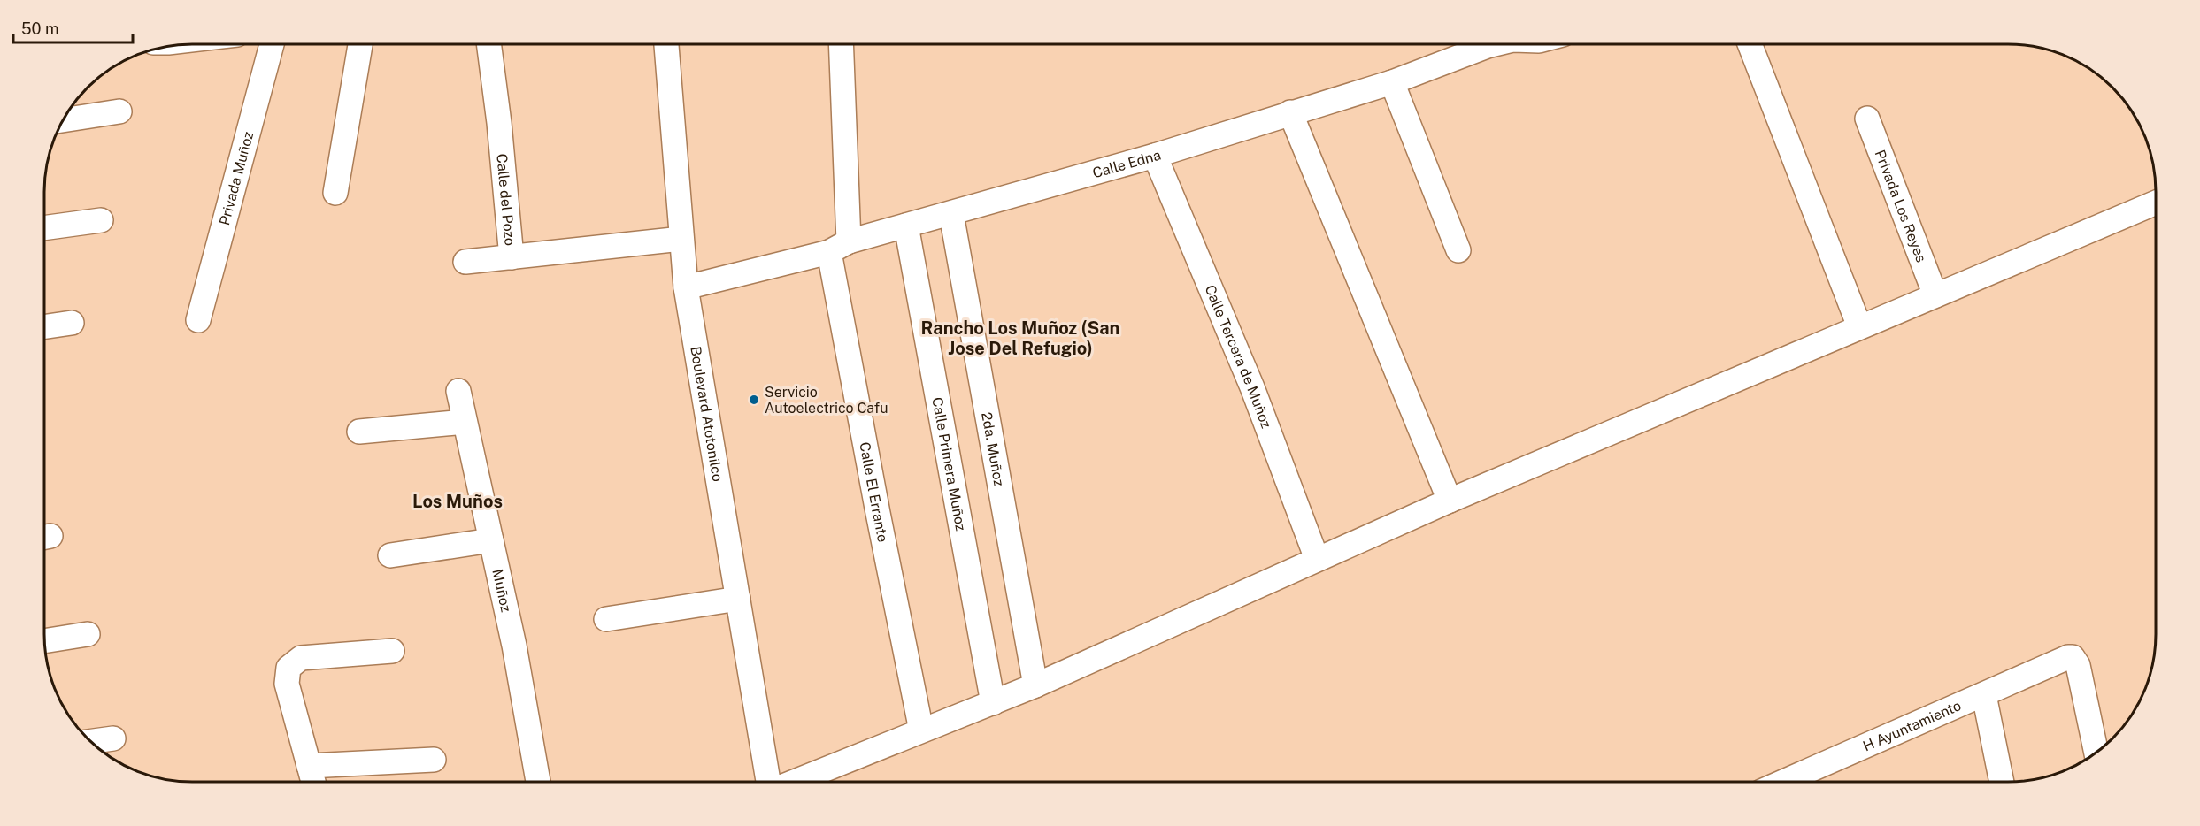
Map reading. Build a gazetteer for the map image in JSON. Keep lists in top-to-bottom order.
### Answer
{
  "streets": {
    "street": [
      "Calle Edna",
      "Privada Muñoz",
      "Calle del Pozo",
      "Privada Los Reyes",
      "Calle Tercera de Muñoz",
      "Boulevard Atotonilco",
      "2da. Muñoz",
      "Calle Primera Muñoz",
      "Calle El Errante",
      "Muñoz",
      "H Ayuntamiento"
    ]
  },
  "crossings": [
    ["Calle Edna", "Calle Tercera de Muñoz"],
    ["Calle Edna", "Boulevard Atotonilco"],
    ["Calle Edna", "2da. Muñoz"],
    ["Calle Edna", "Calle Primera Muñoz"],
    ["Calle Edna", "Calle El Errante"],
    ["Calle del Pozo", "Boulevard Atotonilco"]
  ],
  "districts": ["Rancho Los Muñoz (San Jose Del Refugio)", "Los Muños"],
  "places": ["Servicio Autoelectrico Cafu"],
  "scale_bar": "50 m"
}
